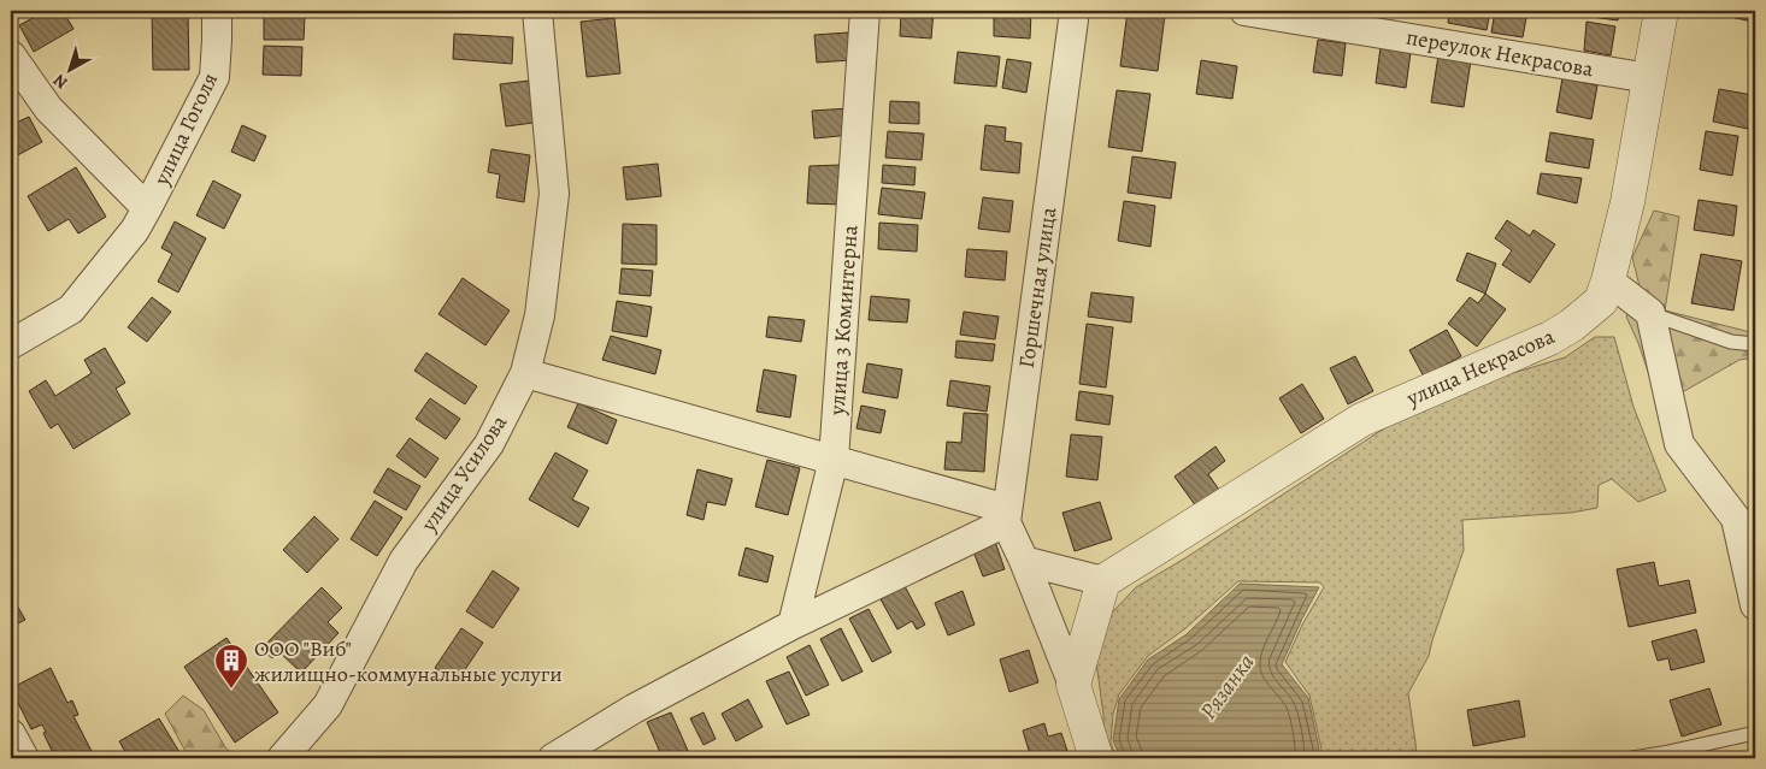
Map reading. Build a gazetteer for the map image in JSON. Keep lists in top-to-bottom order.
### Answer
{
  "streets": {
    "street": [
      "переулок Некрасова",
      "улица Гоголя",
      "Горшечная улица",
      "улица 3 Коминтерна",
      "улица Некрасова",
      "улица Усилова"
    ]
  },
  "crossings": [
    ["переулок Некрасова", "улица Некрасова"]
  ],
  "water": ["Рязанка"],
  "places": {
    "building": ["ООО \"Виб\" жилищно-коммунальные услуги"]
  },
  "north": "bottom left"
}
